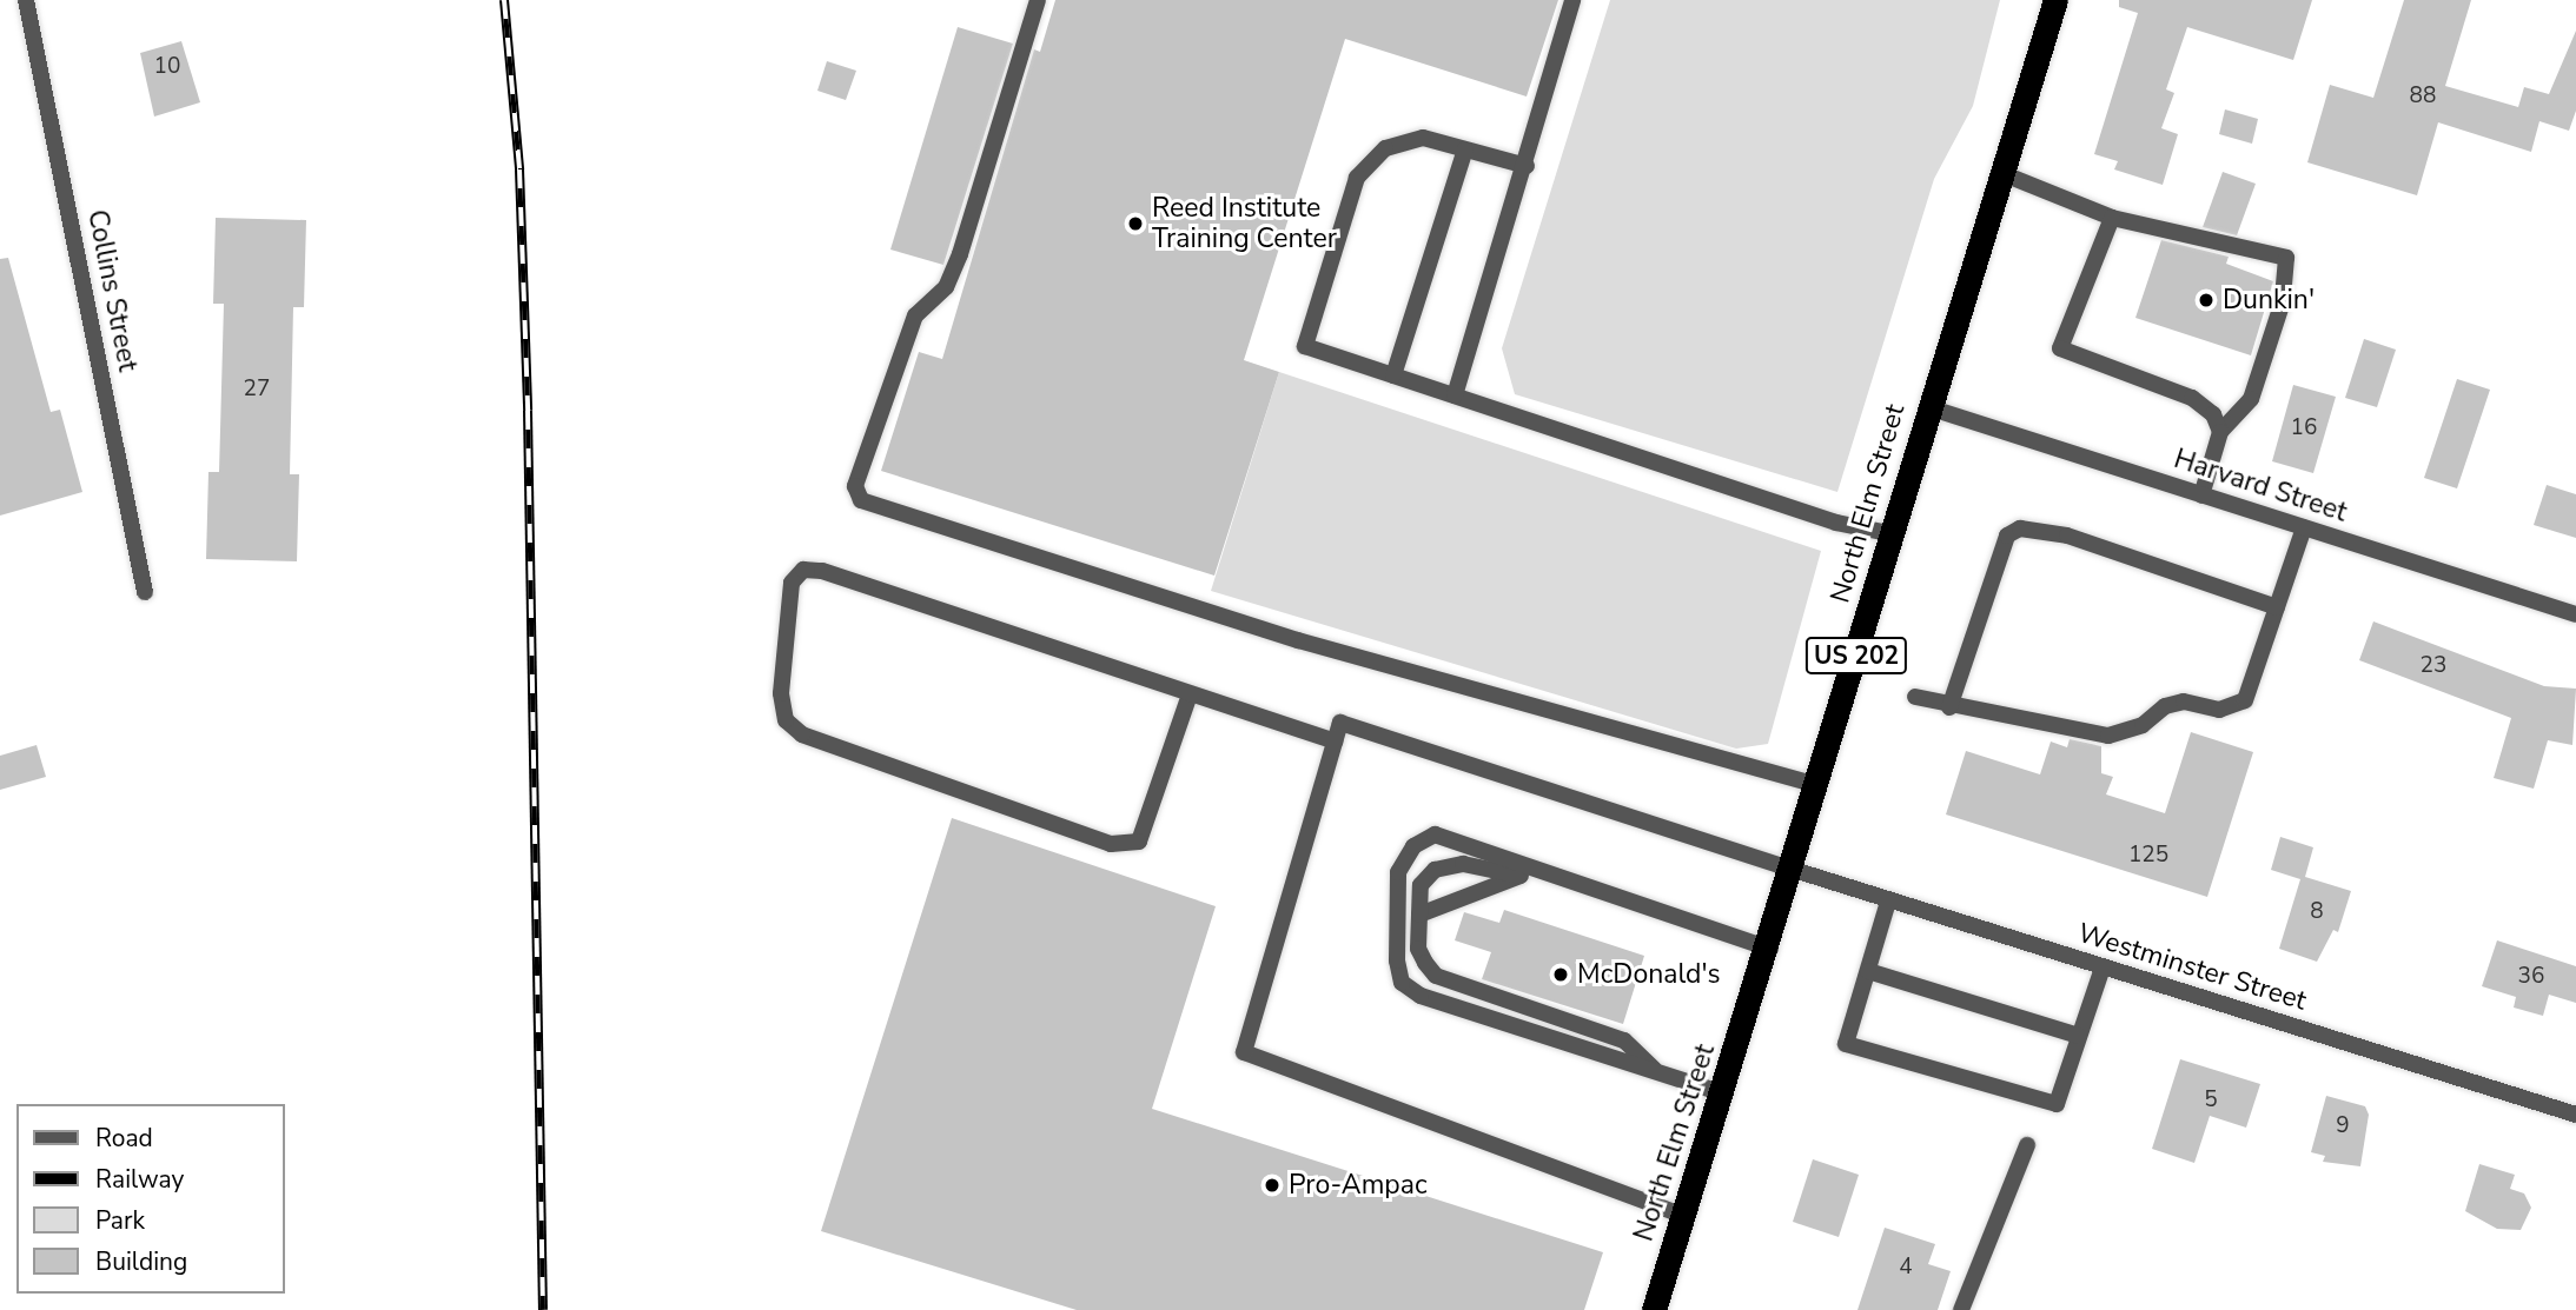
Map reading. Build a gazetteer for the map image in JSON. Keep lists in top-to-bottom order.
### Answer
{
  "streets": {
    "highway": ["North Elm Street", "US 202"],
    "street": ["Collins Street", "Harvard Street", "Westminster Street"]
  },
  "crossings": [
    ["Harvard Street", "North Elm Street"],
    ["North Elm Street", "Westminster Street"]
  ],
  "places": [
    "Reed Institute Training Center",
    "Dunkin'",
    "McDonald's",
    "Pro-Ampac"
  ],
  "house_numbers": [
    "10",
    "88",
    "27",
    "16",
    "23",
    "125",
    "8",
    "36",
    "5",
    "9",
    "4"
  ],
  "legend": [
    "Road",
    "Railway",
    "Park",
    "Building"
  ]
}
